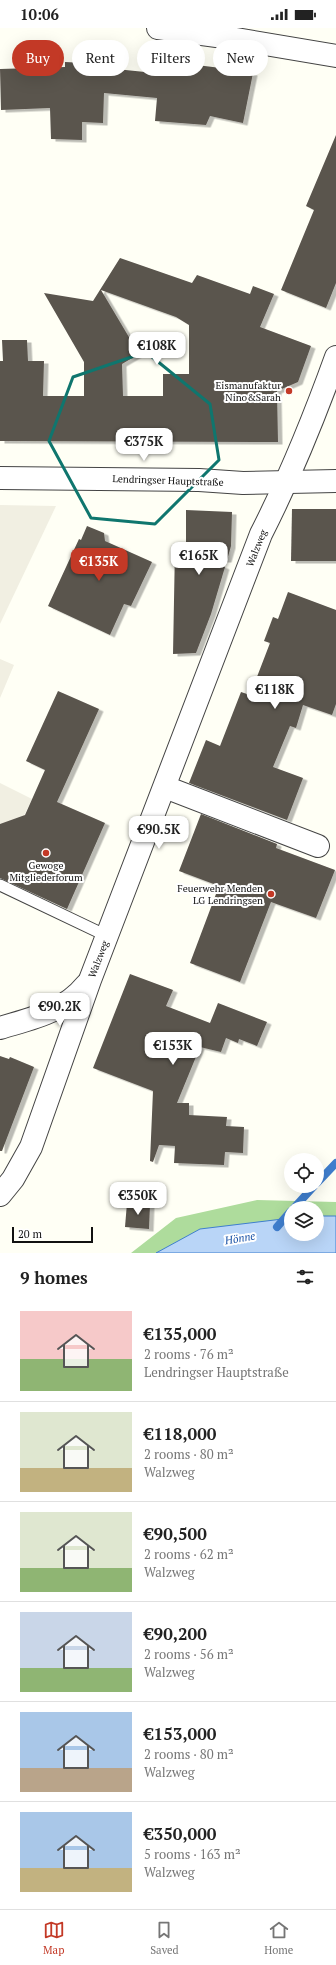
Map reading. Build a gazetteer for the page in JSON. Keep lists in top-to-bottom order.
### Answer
{
  "streets": {
    "street": ["Lendringser Hauptstraße", "Walzweg"]
  },
  "crossings": [
    ["Lendringser Hauptstraße", "Walzweg"]
  ],
  "water": ["Hönne"],
  "places": ["Eismanufaktur Nino&Sarah", "Gewoge Mitgliederforum", "Feuerwehr Menden LG Lendringsen"],
  "scale_bar": "20 m",
  "page": {
    "status": "10:06",
    "chip": [
      "Buy",
      "Rent",
      "Filters",
      "New"
    ],
    "price": [
      "€108K",
      "€375K",
      "€165K",
      "€135K",
      "€118K",
      "€90.5K",
      "€90.2K",
      "€153K",
      "€350K"
    ],
    "scale": "20 m",
    "heading": "9 homes",
    "list": [
      {
        "name": "€135,000",
        "note": "2 rooms · 76 m² · Lendringser Hauptstraße"
      },
      {
        "name": "€118,000",
        "note": "2 rooms · 80 m² · Walzweg"
      },
      {
        "name": "€90,500",
        "note": "2 rooms · 62 m² · Walzweg"
      },
      {
        "name": "€90,200",
        "note": "2 rooms · 56 m² · Walzweg"
      },
      {
        "name": "€153,000",
        "note": "2 rooms · 80 m² · Walzweg"
      },
      {
        "name": "€350,000",
        "note": "5 rooms · 163 m² · Walzweg"
      }
    ],
    "tabs": ["Map", "Saved", "Home"]
  }
}
